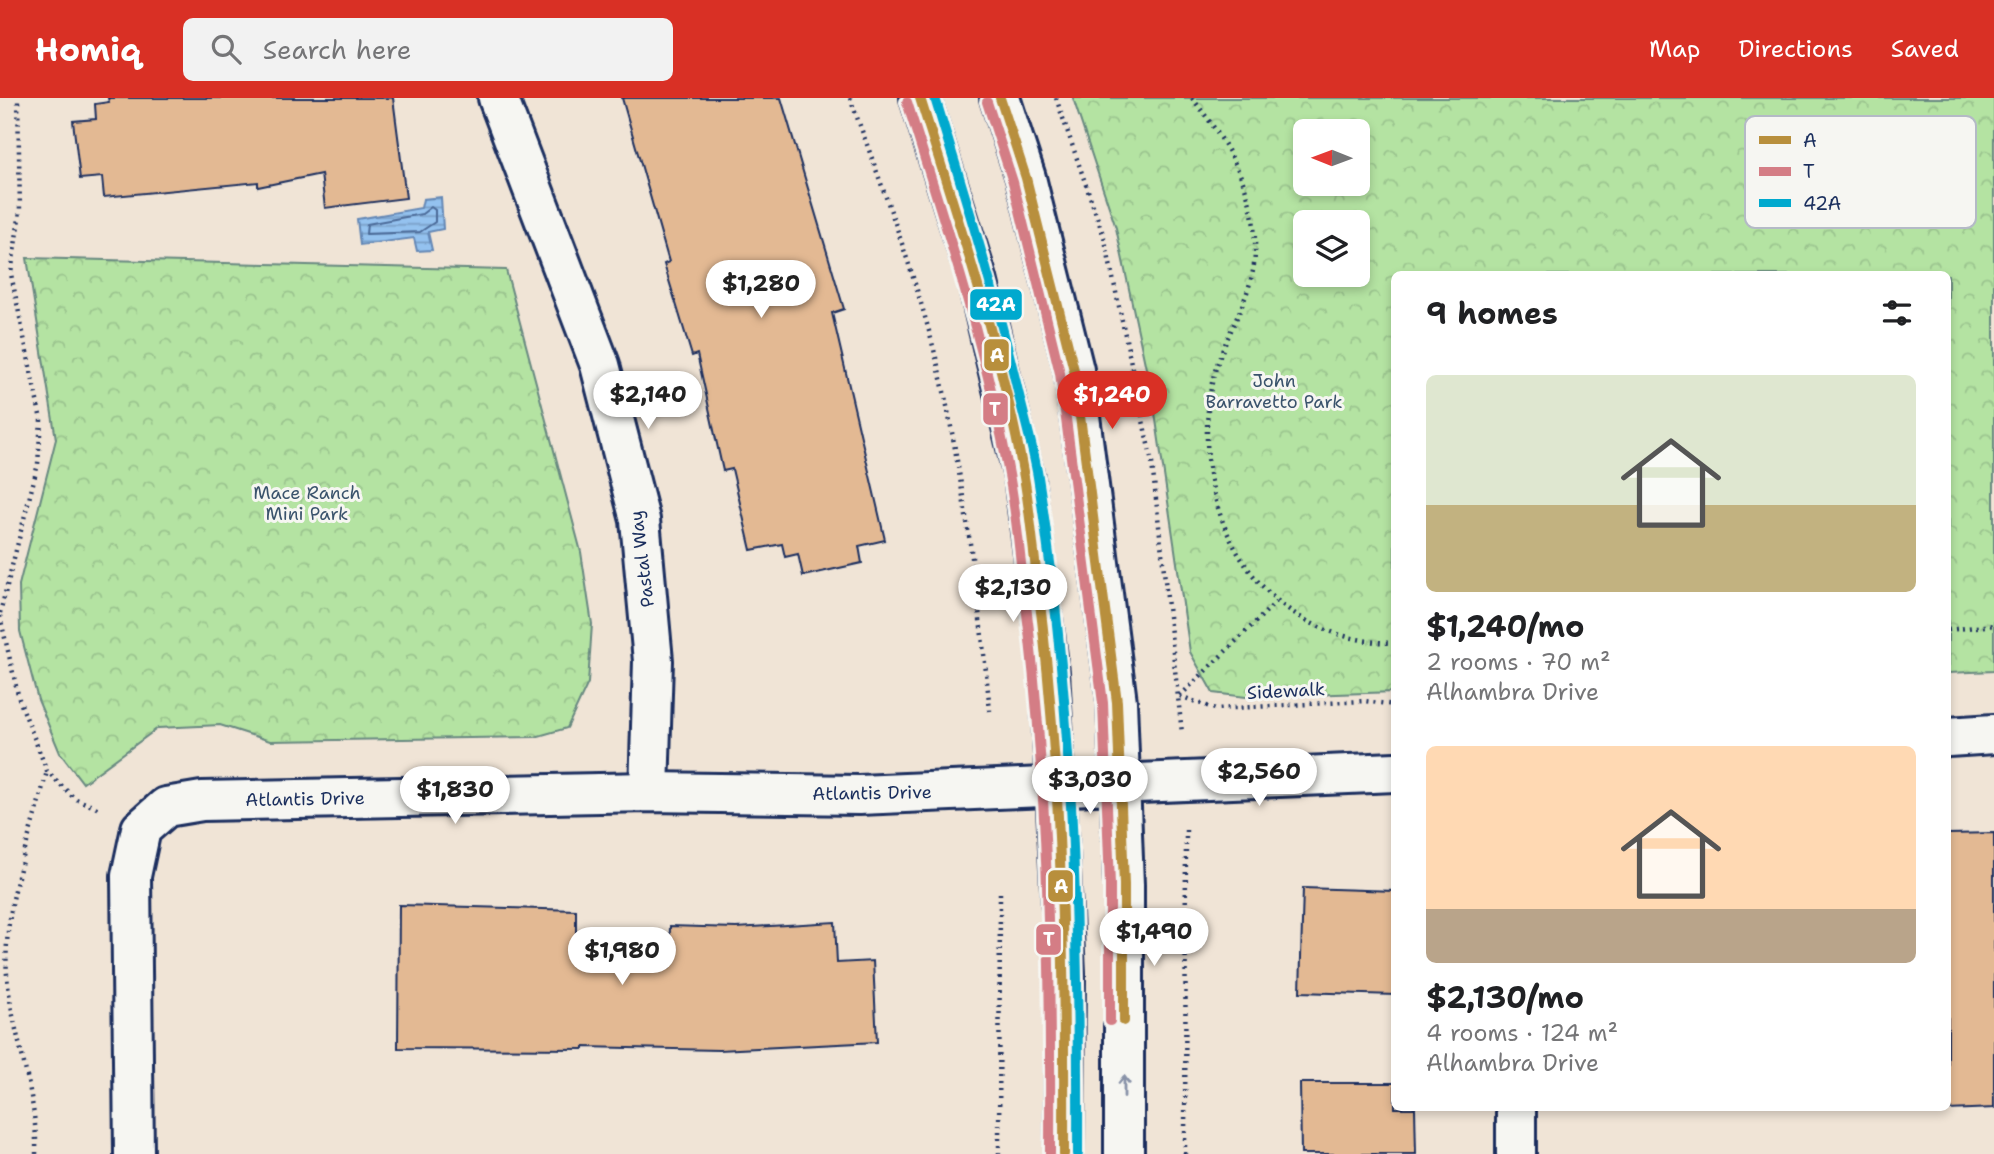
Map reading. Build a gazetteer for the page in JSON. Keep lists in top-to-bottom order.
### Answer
{
  "streets": {
    "street": ["Pastal Way", "Atlantis Drive"],
    "path": ["Sidewalk"]
  },
  "crossings": [
    ["Pastal Way", "Atlantis Drive"]
  ],
  "parks": ["John Barravetto Park", "Mace Ranch Mini Park"],
  "lines": ["transit line A", "transit line 42A", "transit line T"],
  "legend": ["A", "T", "42A"],
  "north": "left",
  "page": {
    "header": "Homiq",
    "search": "Search here",
    "nav": ["Map", "Directions", "Saved"],
    "price": [
      "$1,280",
      "$2,140",
      "$1,240",
      "$2,130",
      "$2,560",
      "$3,030",
      "$1,830",
      "$1,490",
      "$1,980"
    ],
    "heading": "9 homes",
    "list": [
      {
        "name": "$1,240/mo",
        "note": "2 rooms · 70 m² · Alhambra Drive"
      },
      {
        "name": "$2,130/mo",
        "note": "4 rooms · 124 m² · Alhambra Drive"
      }
    ]
  }
}
